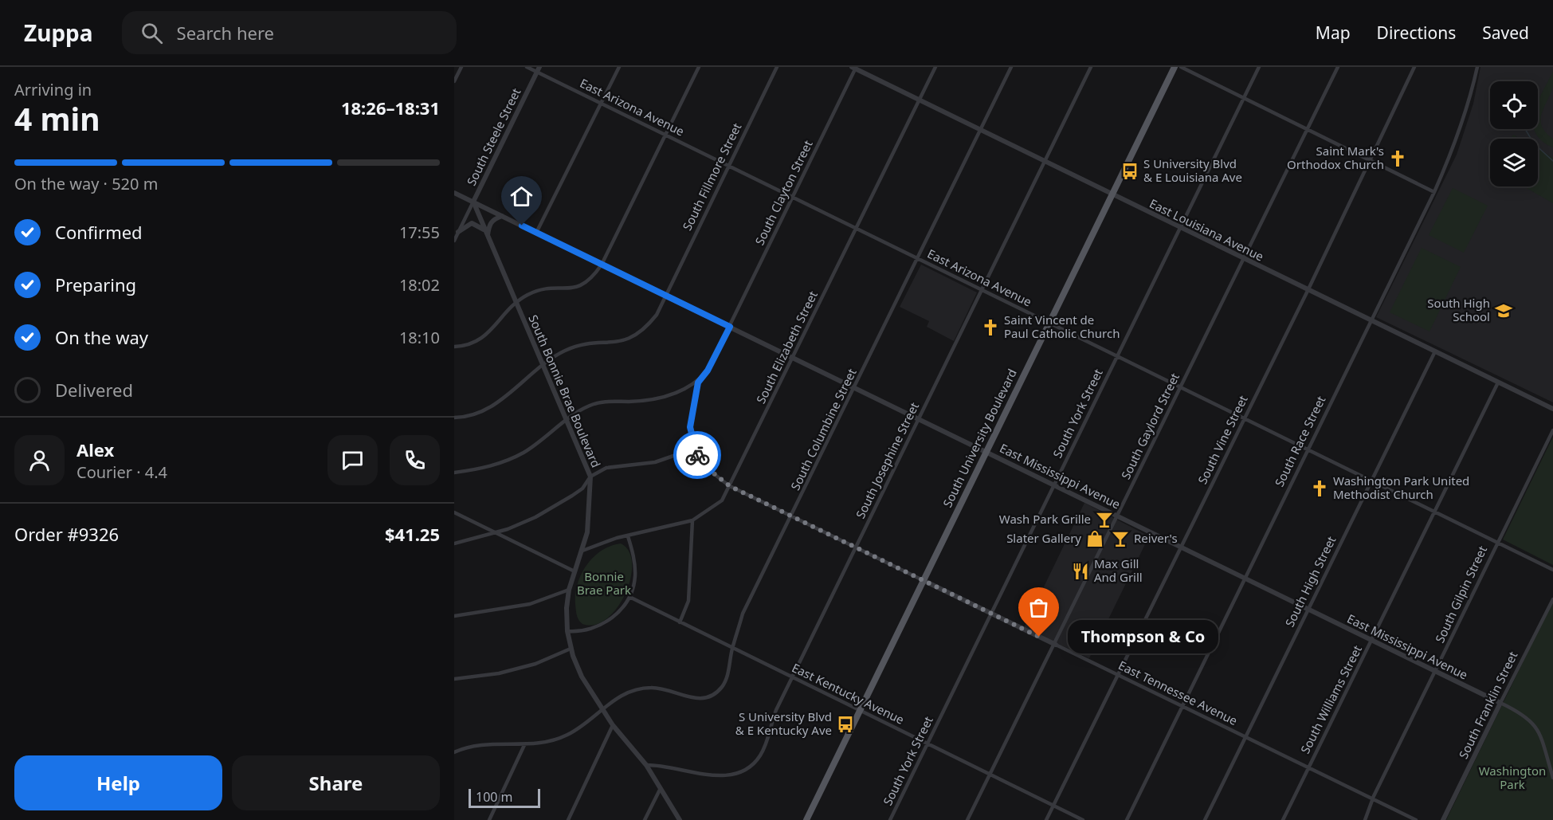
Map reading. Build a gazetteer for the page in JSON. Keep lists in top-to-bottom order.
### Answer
{
  "streets": {
    "main road": ["South University Boulevard"],
    "street": [
      "East Arizona Avenue",
      "South Steele Street",
      "South Fillmore Street",
      "South Clayton Street",
      "East Louisiana Avenue",
      "South Elizabeth Street",
      "South Bonnie Brae Boulevard",
      "South York Street",
      "South Gaylord Street",
      "South Columbine Street",
      "South Vine Street",
      "South Race Street",
      "South Josephine Street",
      "East Mississippi Avenue",
      "South High Street",
      "South Gilpin Street",
      "East Tennessee Avenue",
      "East Kentucky Avenue",
      "South Williams Street",
      "South Franklin Street"
    ]
  },
  "crossings": [
    ["East Arizona Avenue", "South Steele Street"],
    ["East Arizona Avenue", "South Fillmore Street"],
    ["East Arizona Avenue", "South Clayton Street"],
    ["East Arizona Avenue", "South Elizabeth Street"],
    ["East Arizona Avenue", "South York Street"],
    ["East Arizona Avenue", "South Gaylord Street"],
    ["East Arizona Avenue", "South Columbine Street"],
    ["East Arizona Avenue", "South University Boulevard"],
    ["East Arizona Avenue", "South Vine Street"],
    ["East Arizona Avenue", "South Race Street"],
    ["East Arizona Avenue", "South Josephine Street"],
    ["East Arizona Avenue", "South High Street"],
    ["East Arizona Avenue", "South Gilpin Street"],
    ["East Arizona Avenue", "South Williams Street"],
    ["South Steele Street", "South Bonnie Brae Boulevard"],
    ["South Steele Street", "East Mississippi Avenue"],
    ["South Fillmore Street", "South Bonnie Brae Boulevard"],
    ["South Fillmore Street", "East Mississippi Avenue"],
    ["South Clayton Street", "East Louisiana Avenue"],
    ["South Clayton Street", "East Mississippi Avenue"],
    ["South Clayton Street", "East Tennessee Avenue"],
    ["East Louisiana Avenue", "South Elizabeth Street"],
    ["East Louisiana Avenue", "South York Street"],
    ["East Louisiana Avenue", "South Gaylord Street"],
    ["East Louisiana Avenue", "South Columbine Street"],
    ["East Louisiana Avenue", "South University Boulevard"],
    ["East Louisiana Avenue", "South Vine Street"],
    ["East Louisiana Avenue", "South Race Street"],
    ["East Louisiana Avenue", "South Josephine Street"],
    ["East Louisiana Avenue", "South High Street"],
    ["East Louisiana Avenue", "South Williams Street"],
    ["South Elizabeth Street", "South Bonnie Brae Boulevard"],
    ["South Elizabeth Street", "East Mississippi Avenue"],
    ["South Elizabeth Street", "East Tennessee Avenue"],
    ["South Bonnie Brae Boulevard", "South Columbine Street"],
    ["South Bonnie Brae Boulevard", "South Josephine Street"],
    ["South Bonnie Brae Boulevard", "East Mississippi Avenue"],
    ["South York Street", "East Mississippi Avenue"],
    ["South York Street", "East Tennessee Avenue"],
    ["South York Street", "East Kentucky Avenue"],
    ["South Gaylord Street", "East Mississippi Avenue"],
    ["South Gaylord Street", "East Tennessee Avenue"],
    ["South Gaylord Street", "East Kentucky Avenue"],
    ["South Columbine Street", "East Mississippi Avenue"],
    ["South Columbine Street", "East Tennessee Avenue"],
    ["South Columbine Street", "East Kentucky Avenue"],
    ["South University Boulevard", "East Mississippi Avenue"],
    ["South University Boulevard", "East Tennessee Avenue"],
    ["South University Boulevard", "East Kentucky Avenue"],
    ["South Vine Street", "East Mississippi Avenue"],
    ["South Vine Street", "East Tennessee Avenue"],
    ["South Vine Street", "East Kentucky Avenue"],
    ["South Race Street", "East Mississippi Avenue"],
    ["South Race Street", "East Tennessee Avenue"],
    ["South Josephine Street", "East Mississippi Avenue"],
    ["South Josephine Street", "East Tennessee Avenue"],
    ["South Josephine Street", "East Kentucky Avenue"],
    ["East Mississippi Avenue", "South High Street"],
    ["East Mississippi Avenue", "South Gilpin Street"],
    ["East Mississippi Avenue", "South Williams Street"],
    ["East Mississippi Avenue", "South Franklin Street"],
    ["South High Street", "East Tennessee Avenue"],
    ["South Gilpin Street", "East Tennessee Avenue"],
    ["East Tennessee Avenue", "South Williams Street"]
  ],
  "parks": ["Bonnie Brae Park", "Washington Park"],
  "places": {
    "church": ["Saint Mark's Orthodox Church", "Saint Vincent de Paul Catholic Church", "Washington Park United Methodist Church"],
    "bus stop": ["S University Blvd & E Louisiana Ave", "S University Blvd & E Kentucky Ave"],
    "school or university": ["South High School"],
    "bar": ["Wash Park Grille", "Reiver's"],
    "shop": ["Slater Gallery"],
    "restaurant": ["Max Gill And Grill"],
    "other": ["Thompson & Co"]
  },
  "scale_bar": "100 m",
  "page": {
    "header": "Zuppa",
    "search": "Search here",
    "nav": ["Map", "Directions", "Saved"],
    "heading": ["4 min", "Arriving in", "18:26–18:31"],
    "panel": [
      "Alex",
      "Courier · 4.4",
      "Order #9326",
      "$41.25"
    ],
    "bar": "On the way · 520 m",
    "list": [
      ["Confirmed", "17:55"],
      ["Preparing", "18:02"],
      ["On the way", "18:10"],
      "Delivered"
    ],
    "bubble": "Thompson & Co",
    "buttons": ["Help", "Share"],
    "scale": "100 m"
  }
}
